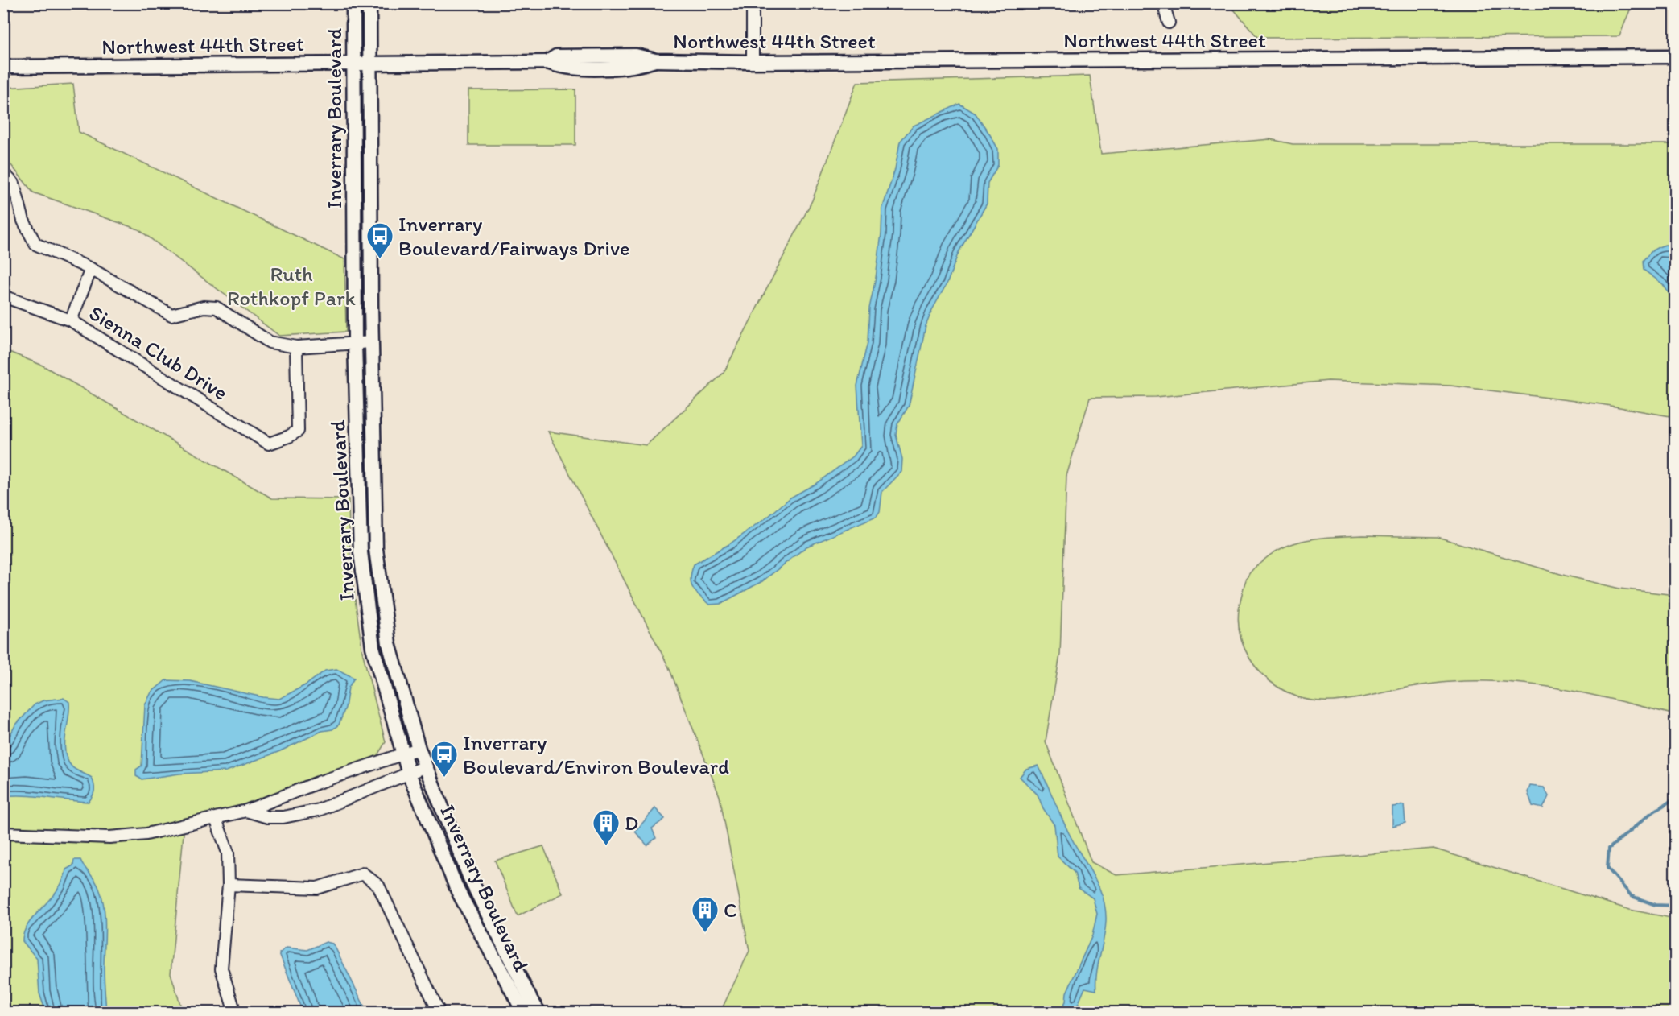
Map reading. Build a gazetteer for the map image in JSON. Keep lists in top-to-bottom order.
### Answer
{
  "streets": {
    "street": ["Northwest 44th Street", "Inverrary Boulevard", "Sienna Club Drive"]
  },
  "crossings": [
    ["Northwest 44th Street", "Inverrary Boulevard"]
  ],
  "parks": ["Ruth Rothkopf Park"],
  "places": {
    "bus stop": ["Inverrary Boulevard/Fairways Drive", "Inverrary Boulevard/Environ Boulevard"],
    "building": ["D", "C"]
  }
}
